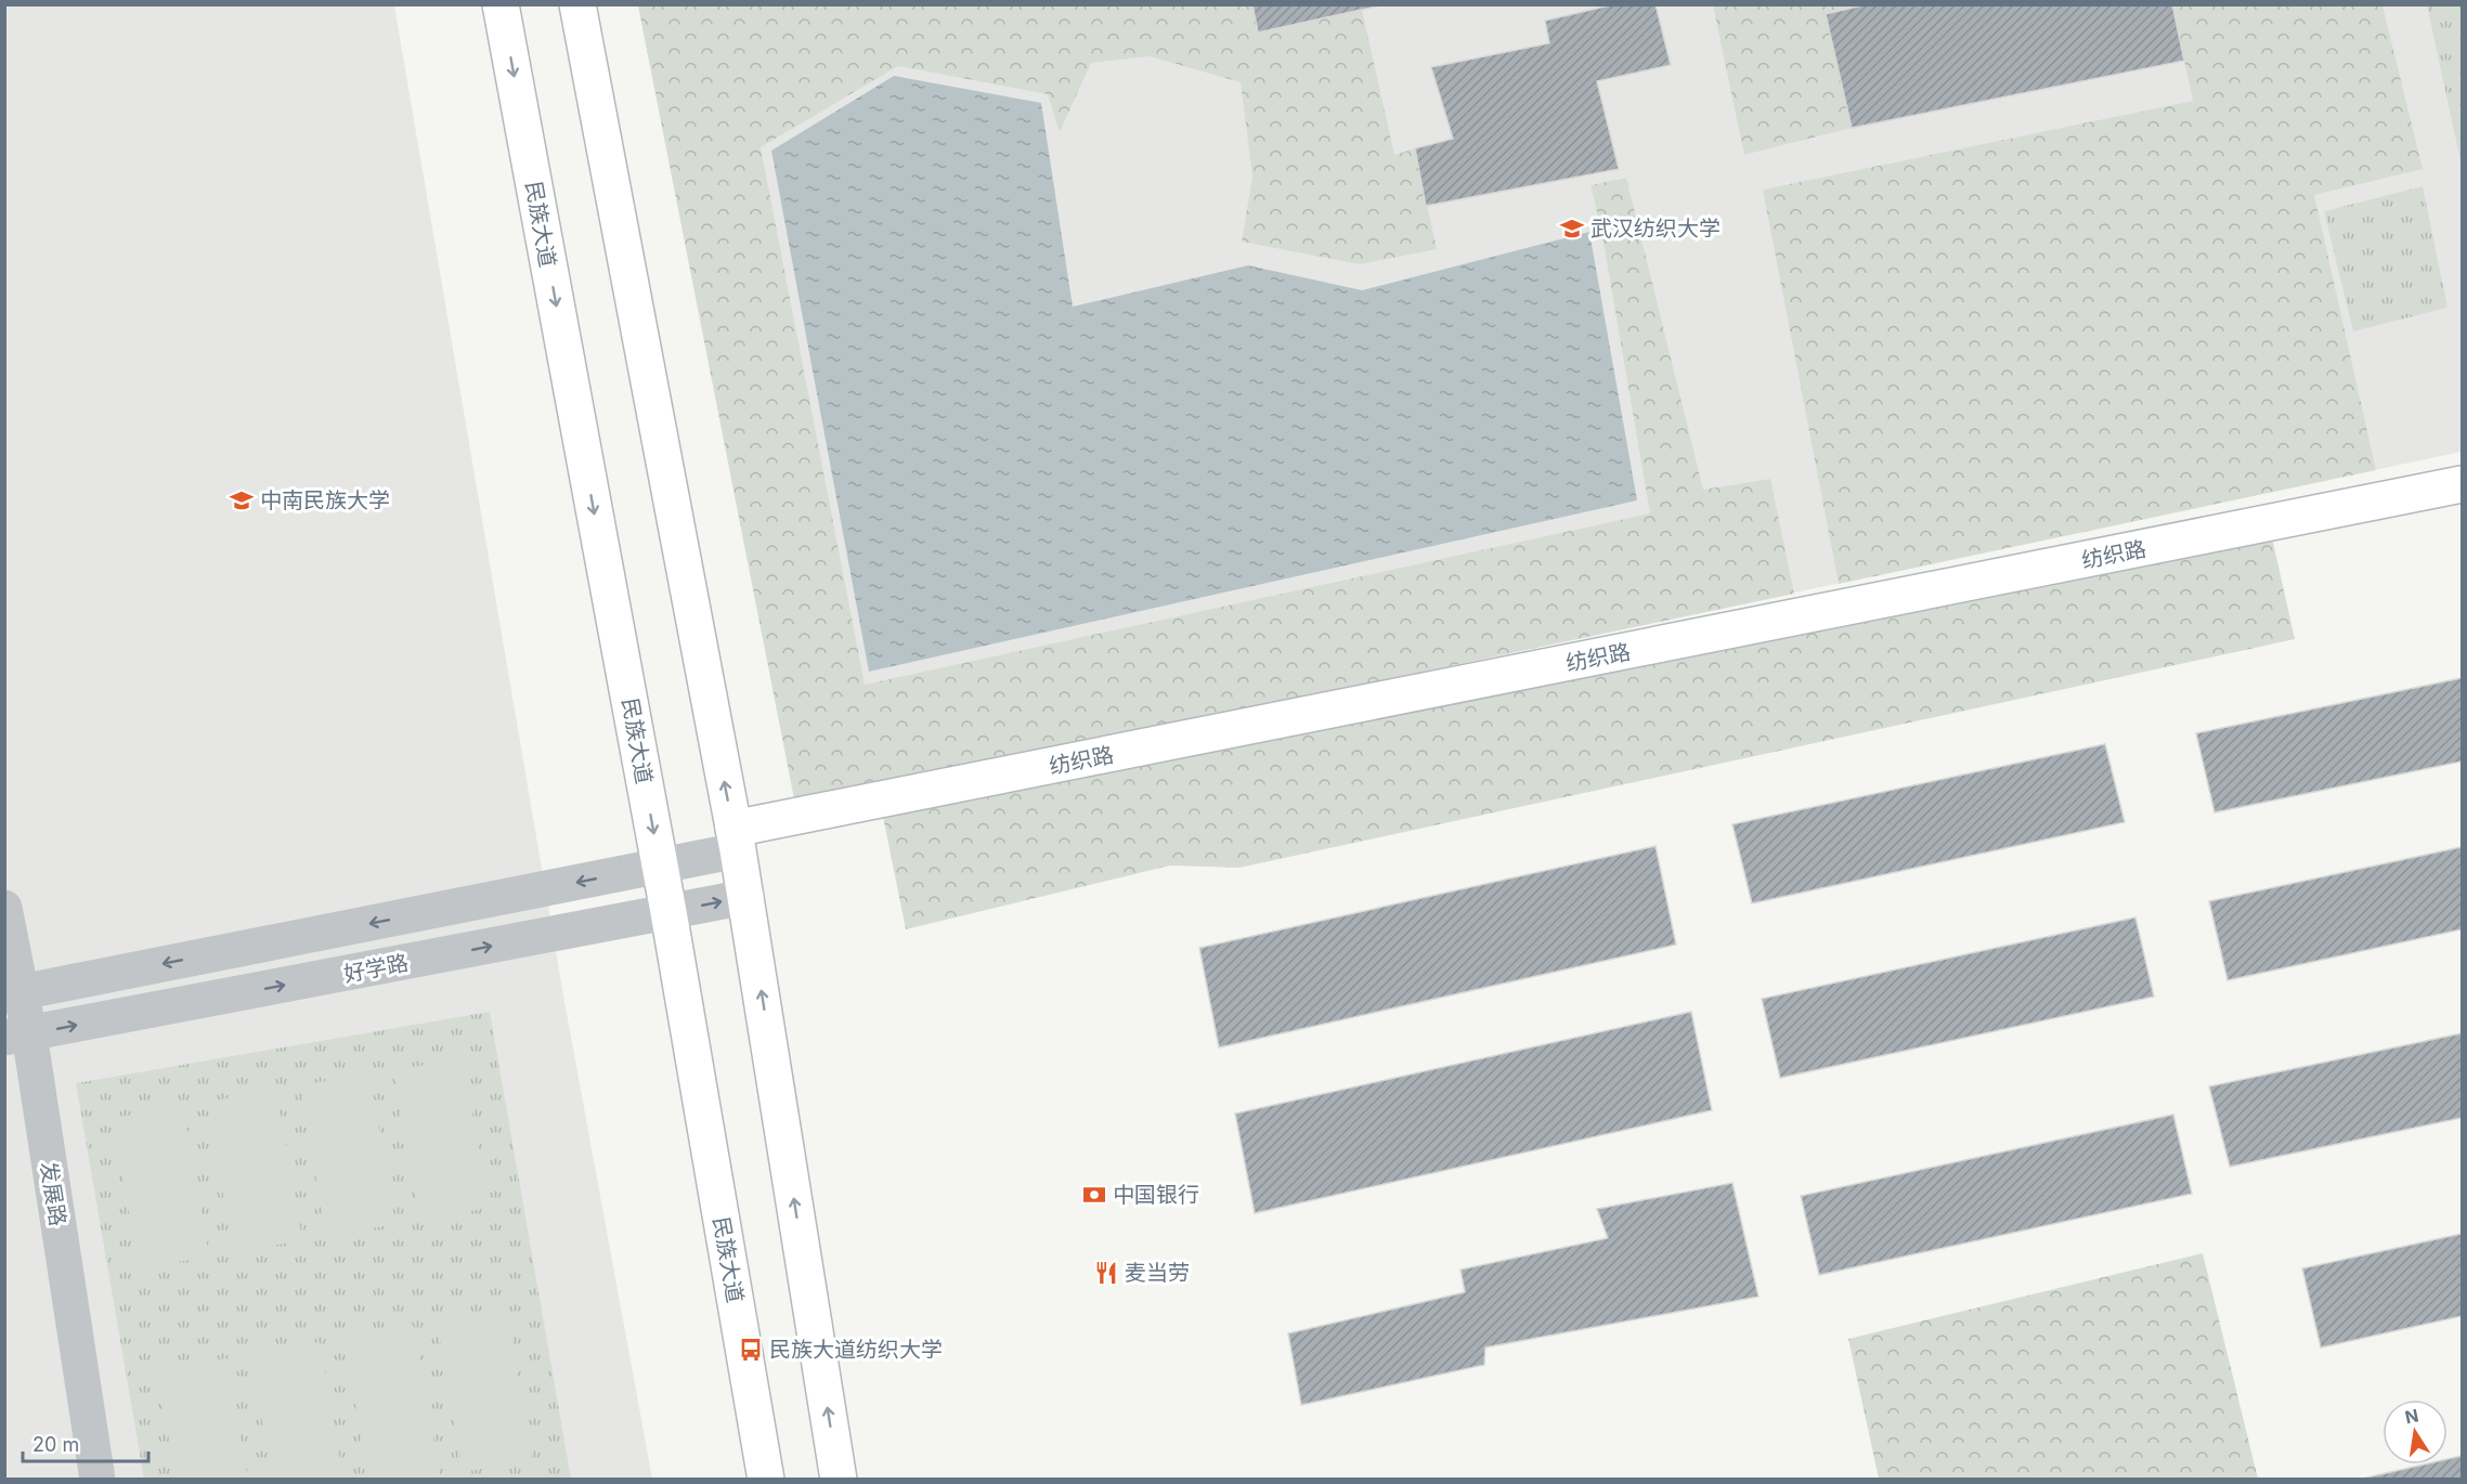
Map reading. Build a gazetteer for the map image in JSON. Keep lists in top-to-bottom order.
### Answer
{
  "streets": {
    "main road": ["民族大道", "纺织路"],
    "street": ["好学路", "发展路"]
  },
  "crossings": [
    ["民族大道", "好学路"],
    ["好学路", "发展路"]
  ],
  "places": {
    "school or university": ["武汉纺织大学", "中南民族大学"],
    "bank": ["中国银行"],
    "restaurant": ["麦当劳"],
    "bus stop": ["民族大道纺织大学"]
  },
  "scale_bar": "20 m",
  "north": "top"
}
